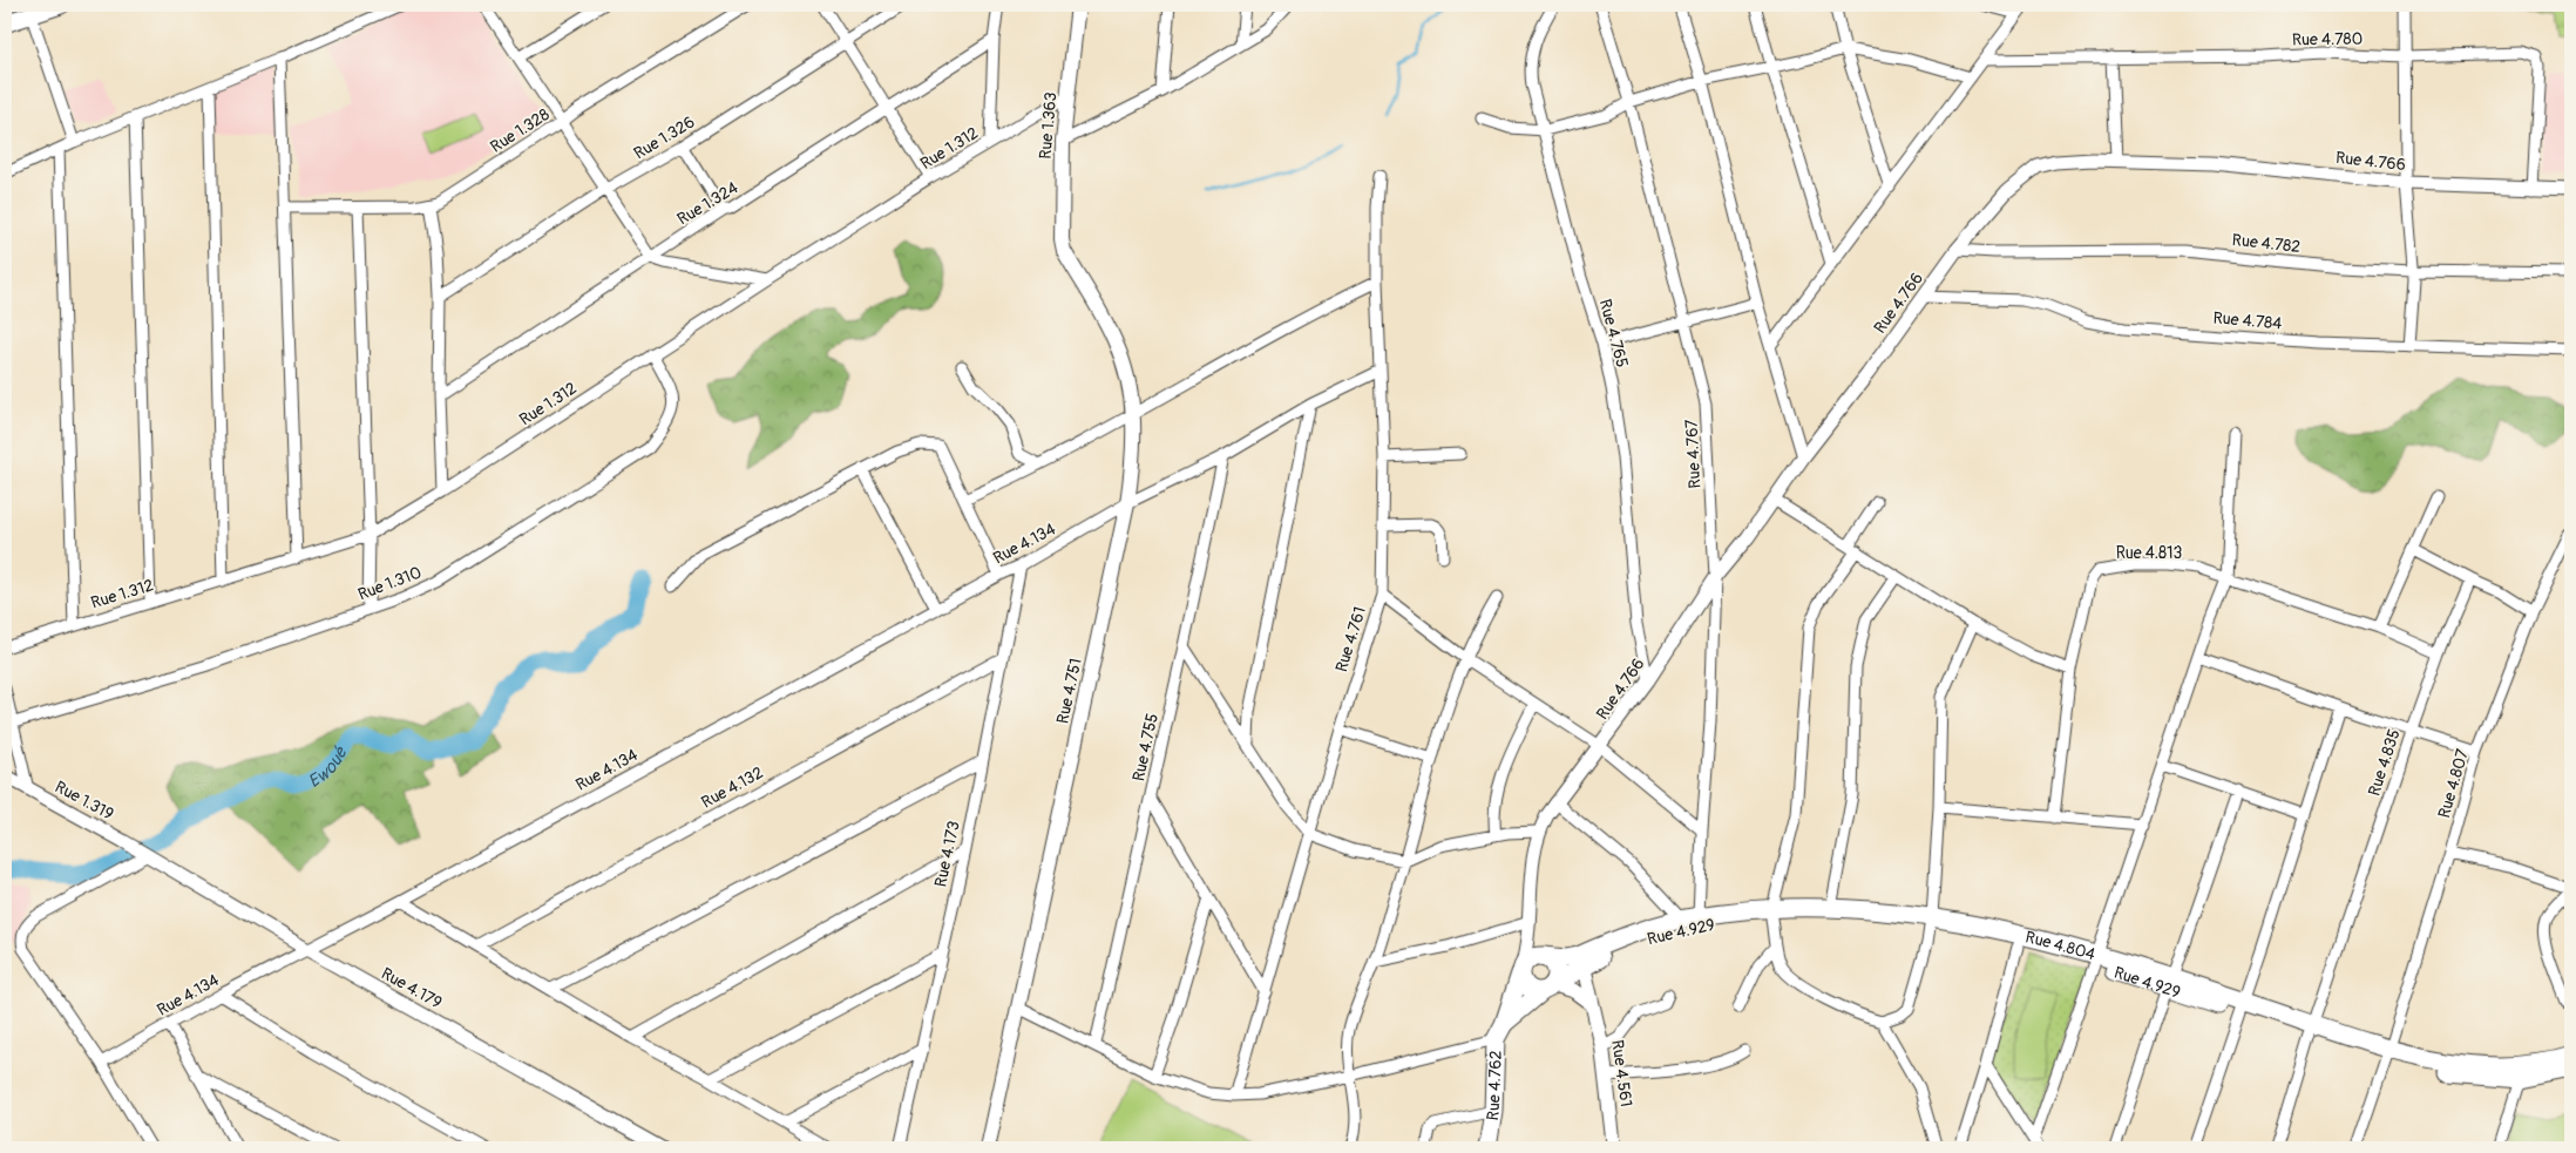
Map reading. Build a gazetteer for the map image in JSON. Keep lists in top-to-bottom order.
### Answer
{
  "streets": {
    "main road": [
      "Rue 1.363",
      "Rue 4.751",
      "Rue 4.929",
      "Rue 4.804",
      "Rue 4.561",
      "Rue 4.762"
    ],
    "street": [
      "Rue 4.780",
      "Rue 1.328",
      "Rue 1.326",
      "Rue 1.312",
      "Rue 4.766",
      "Rue 1.324",
      "Rue 4.782",
      "Rue 4.784",
      "Rue 4.765",
      "Rue 4.767",
      "Rue 4.134",
      "Rue 4.813",
      "Rue 1.310",
      "Rue 4.761",
      "Rue 4.755",
      "Rue 4.835",
      "Rue 4.807",
      "Rue 4.132",
      "Rue 1.319",
      "Rue 4.173",
      "Rue 4.179"
    ]
  },
  "crossings": [
    ["Rue 4.780", "Rue 4.766"],
    ["Rue 1.363", "Rue 1.312"],
    ["Rue 1.363", "Rue 4.751"],
    ["Rue 1.312", "Rue 1.310"],
    ["Rue 4.766", "Rue 4.782"],
    ["Rue 4.766", "Rue 4.784"],
    ["Rue 4.766", "Rue 4.765"],
    ["Rue 4.766", "Rue 4.767"],
    ["Rue 4.766", "Rue 4.929"],
    ["Rue 4.766", "Rue 4.804"],
    ["Rue 4.766", "Rue 4.762"],
    ["Rue 4.767", "Rue 4.804"],
    ["Rue 4.134", "Rue 4.761"],
    ["Rue 4.134", "Rue 4.751"],
    ["Rue 4.134", "Rue 4.755"],
    ["Rue 4.134", "Rue 4.173"],
    ["Rue 4.134", "Rue 4.179"],
    ["Rue 4.813", "Rue 4.835"],
    ["Rue 4.835", "Rue 4.804"],
    ["Rue 4.807", "Rue 4.804"],
    ["Rue 4.132", "Rue 4.173"],
    ["Rue 1.319", "Rue 4.179"],
    ["Rue 4.929", "Rue 4.804"],
    ["Rue 4.929", "Rue 4.561"],
    ["Rue 4.929", "Rue 4.762"],
    ["Rue 4.804", "Rue 4.762"]
  ],
  "water": ["Ewoué"]
}
